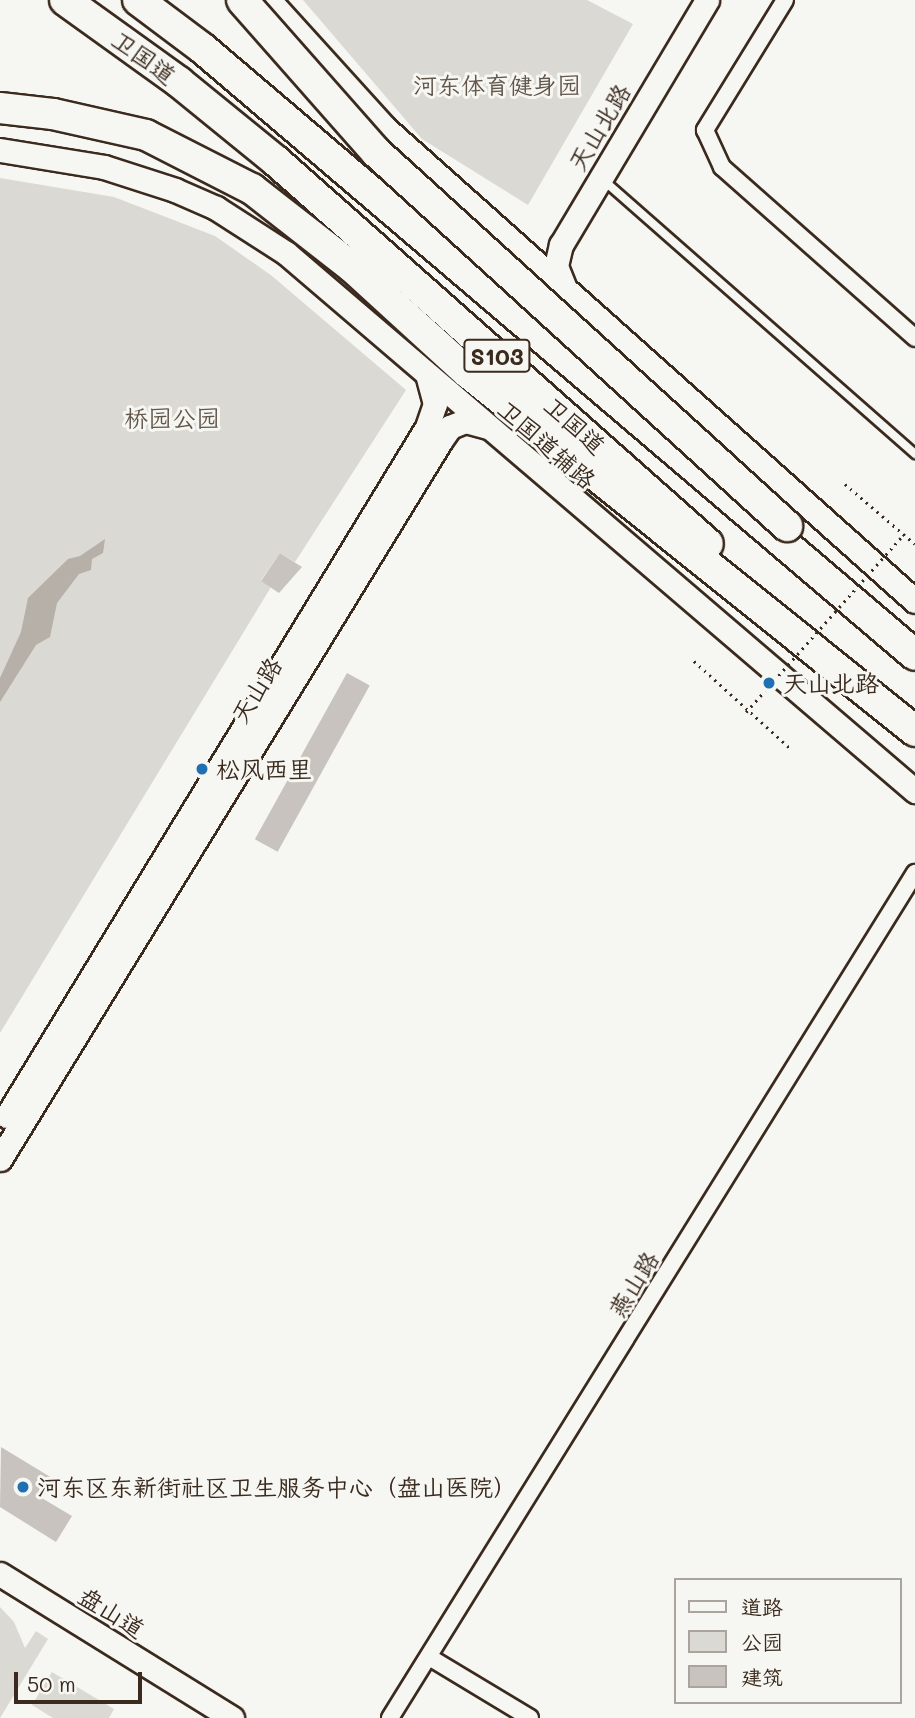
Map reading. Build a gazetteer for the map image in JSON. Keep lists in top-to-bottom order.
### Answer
{
  "streets": {
    "highway": ["卫国道", "S103"],
    "street": [
      "天山北路",
      "卫国道辅路",
      "天山路",
      "燕山路",
      "盘山道"
    ]
  },
  "crossings": [
    ["卫国道辅路", "天山路"]
  ],
  "parks": ["河东体育健身园", "桥园公园"],
  "places": ["天山北路", "松风西里", "河东区东新街社区卫生服务中心（盘山医院）"],
  "legend": ["道路", "公园", "建筑"],
  "scale_bar": "50 m"
}
